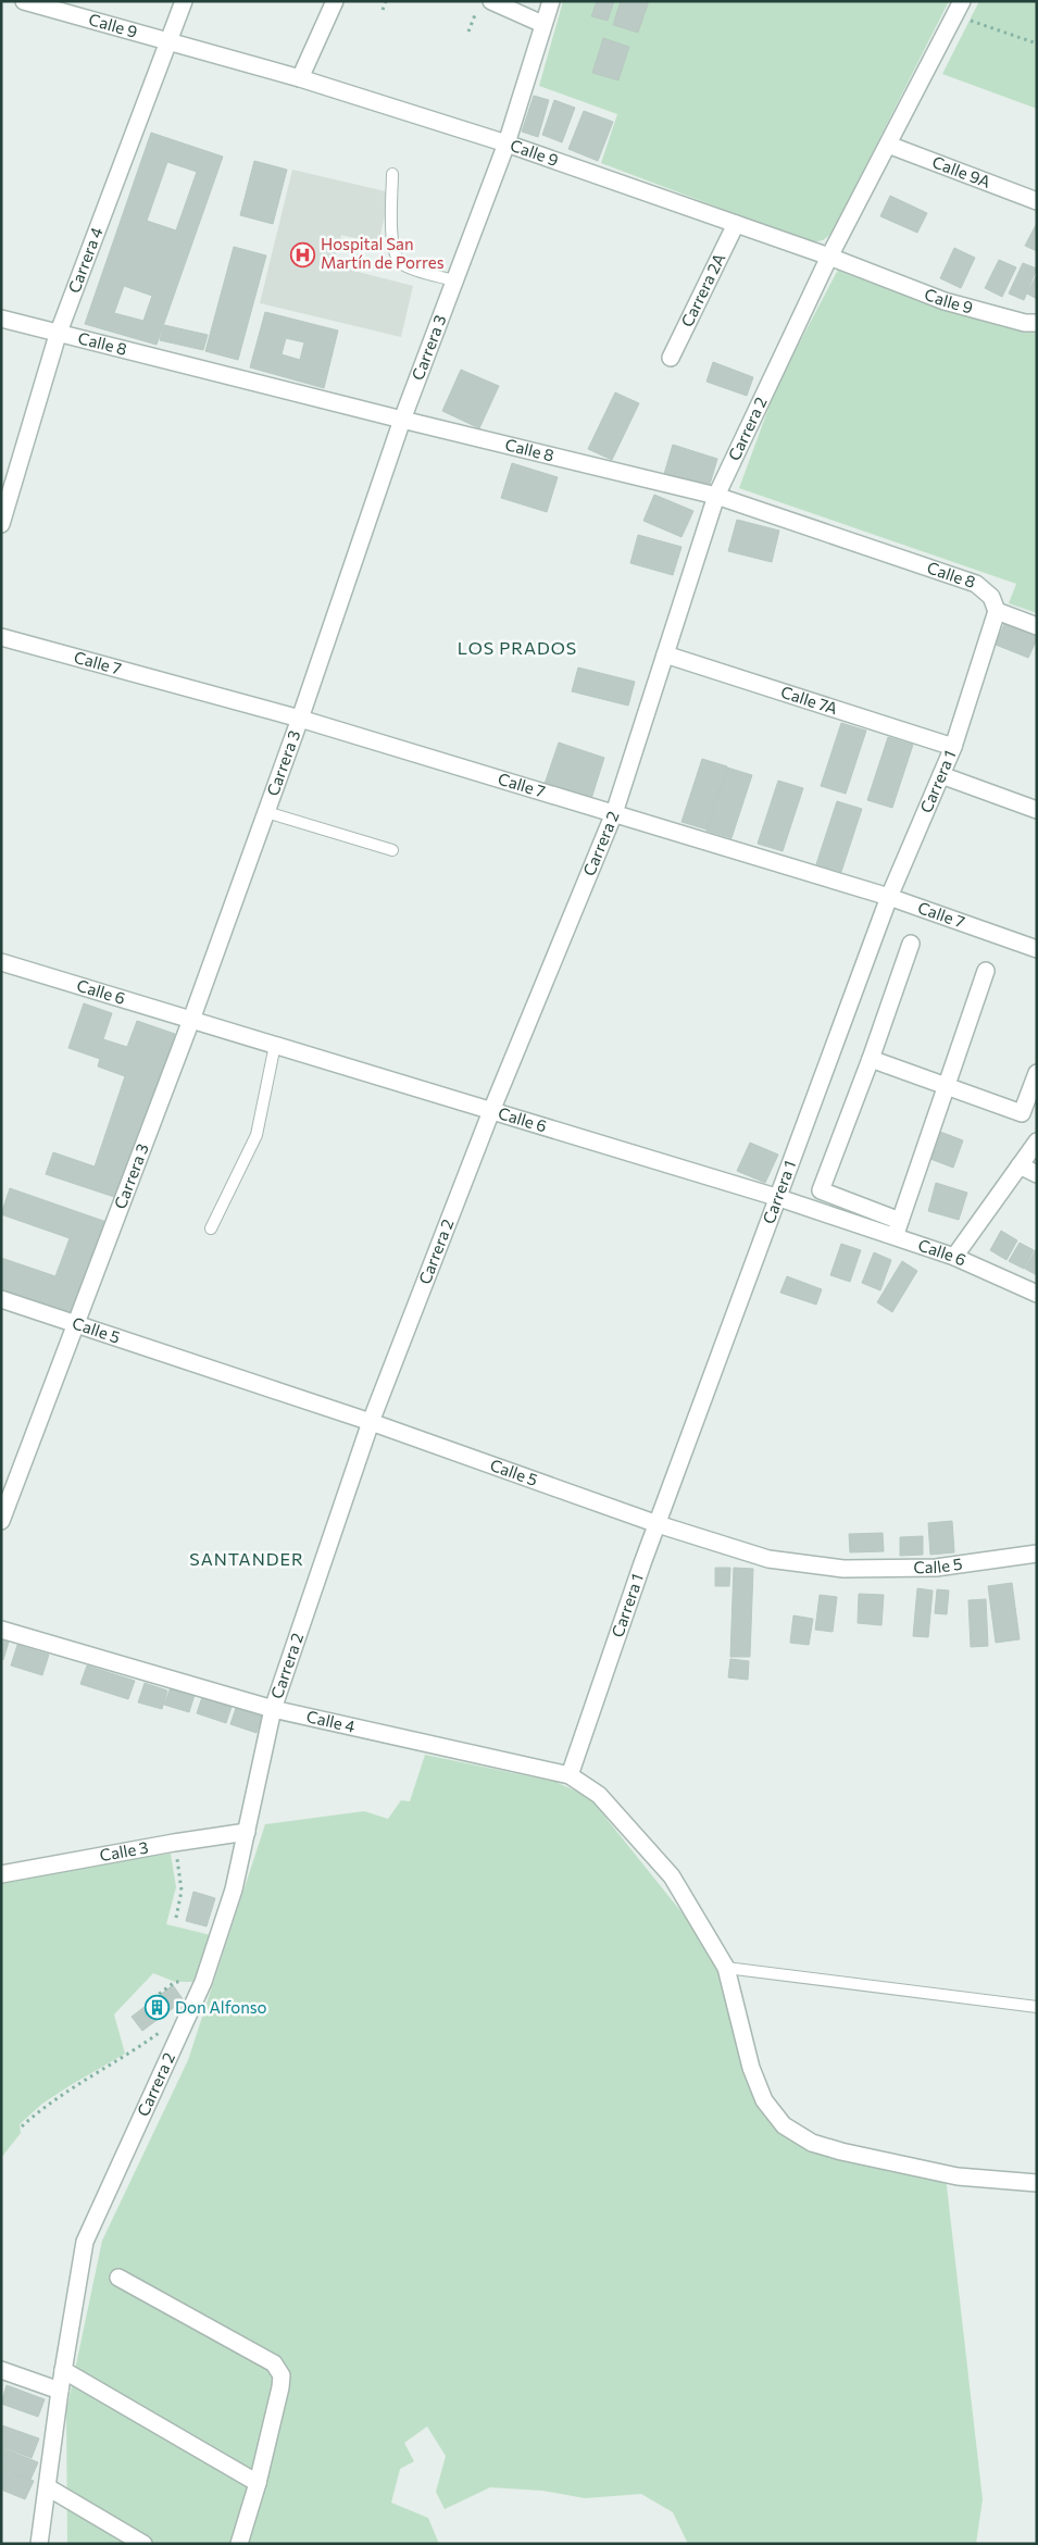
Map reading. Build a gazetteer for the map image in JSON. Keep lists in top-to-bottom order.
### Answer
{
  "streets": {
    "street": [
      "Calle 9",
      "Calle 9A",
      "Carrera 4",
      "Carrera 2A",
      "Calle 8",
      "Carrera 3",
      "Carrera 2",
      "Calle 7",
      "Calle 7A",
      "Carrera 1",
      "Calle 6",
      "Calle 5",
      "Calle 4",
      "Calle 3"
    ]
  },
  "crossings": [
    ["Calle 9", "Carrera 4"],
    ["Calle 9", "Carrera 2A"],
    ["Calle 9", "Carrera 3"],
    ["Calle 9", "Carrera 2"],
    ["Calle 9A", "Carrera 2"],
    ["Carrera 4", "Calle 8"],
    ["Calle 8", "Carrera 3"],
    ["Calle 8", "Carrera 2"],
    ["Calle 8", "Carrera 1"],
    ["Carrera 3", "Calle 7"],
    ["Carrera 3", "Calle 6"],
    ["Carrera 3", "Calle 5"],
    ["Carrera 2", "Calle 7"],
    ["Carrera 2", "Calle 7A"],
    ["Carrera 2", "Calle 6"],
    ["Carrera 2", "Calle 5"],
    ["Carrera 2", "Calle 4"],
    ["Carrera 2", "Calle 3"],
    ["Calle 7", "Carrera 1"],
    ["Calle 7A", "Carrera 1"],
    ["Carrera 1", "Calle 6"],
    ["Carrera 1", "Calle 5"],
    ["Carrera 1", "Calle 4"]
  ],
  "districts": ["LOS PRADOS", "SANTANDER"],
  "places": {
    "hospital": ["Hospital San Martín de Porres"],
    "building": ["Don Alfonso"]
  }
}
